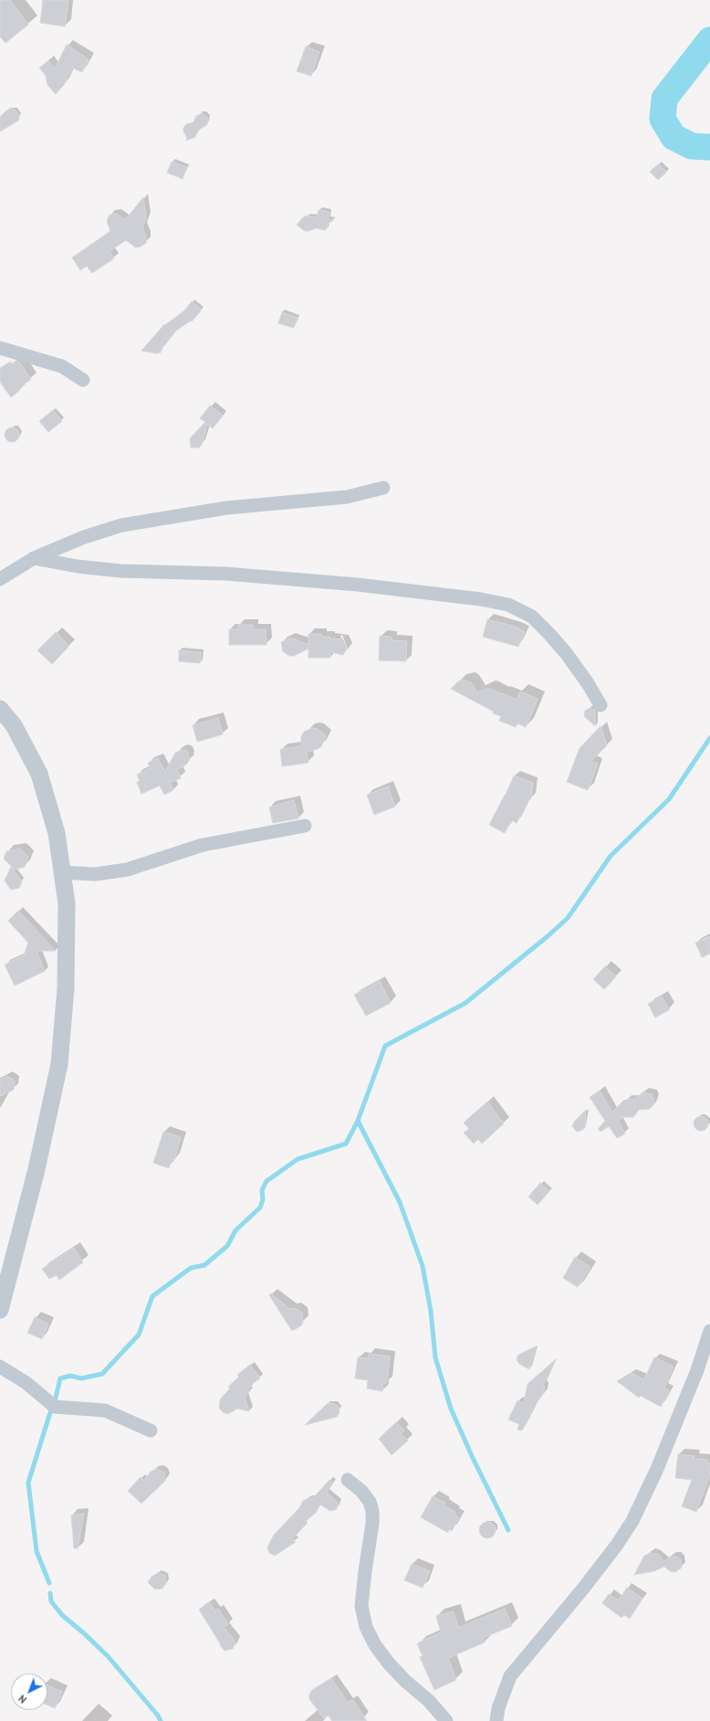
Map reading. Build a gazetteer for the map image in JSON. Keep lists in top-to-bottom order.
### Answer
{
  "north": "bottom left"
}
